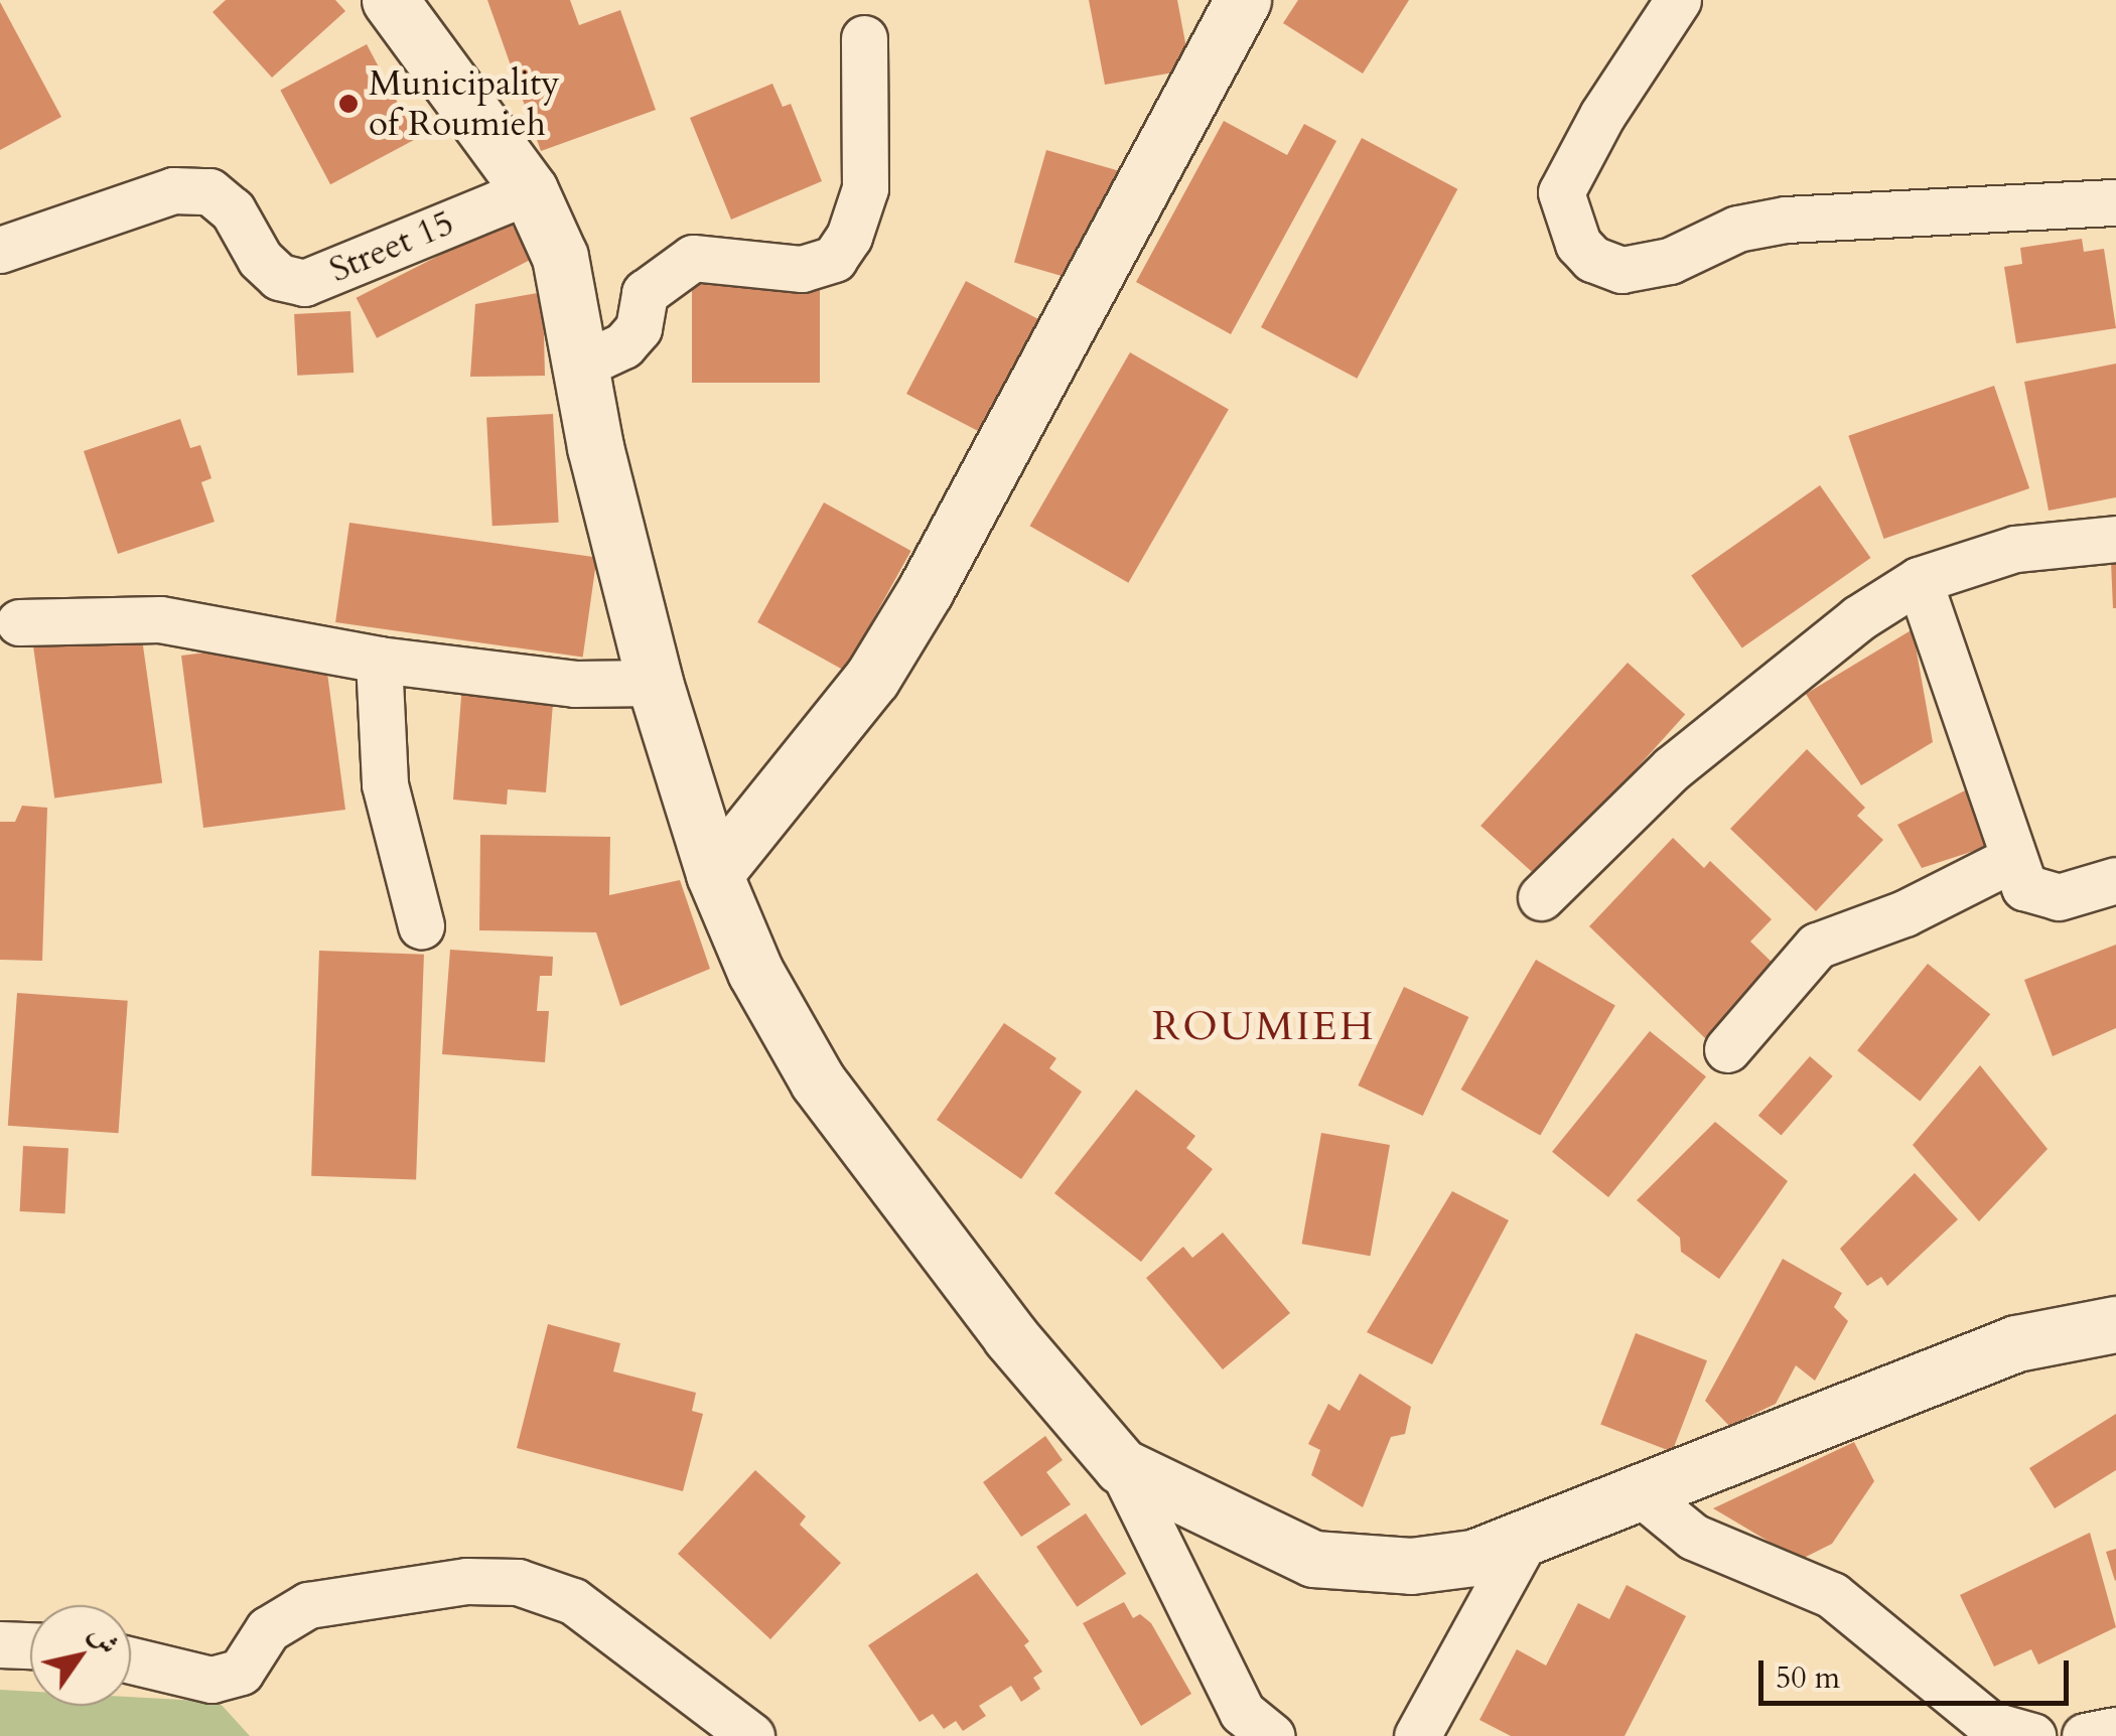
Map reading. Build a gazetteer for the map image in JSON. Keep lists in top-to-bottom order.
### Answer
{
  "streets": {
    "street": ["Street 15"]
  },
  "districts": ["ROUMIEH"],
  "places": ["Municipality of Roumieh"],
  "scale_bar": "50 m",
  "north": "top right"
}
